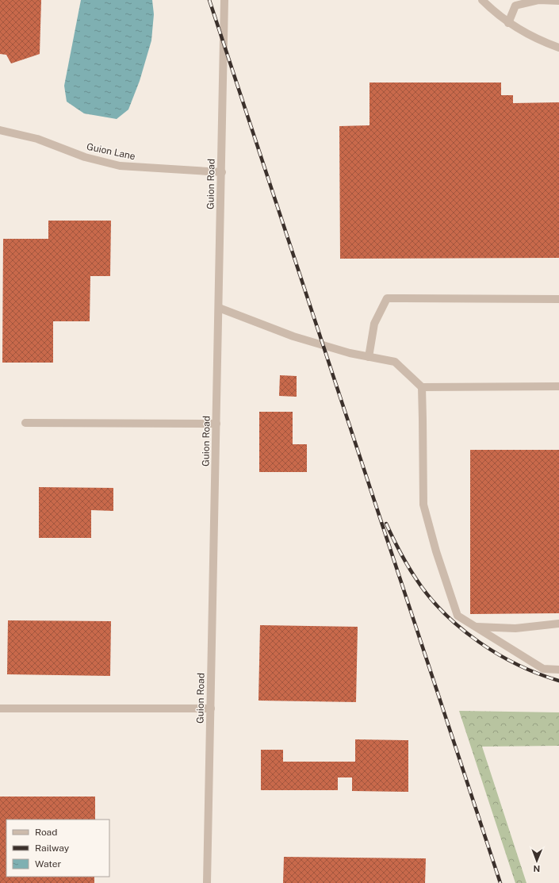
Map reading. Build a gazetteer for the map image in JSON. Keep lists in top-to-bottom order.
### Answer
{
  "streets": {
    "street": ["Guion Lane", "Guion Road"]
  },
  "crossings": [
    ["Guion Lane", "Guion Road"]
  ],
  "legend": ["Road", "Railway", "Water"],
  "north": "bottom"
}
